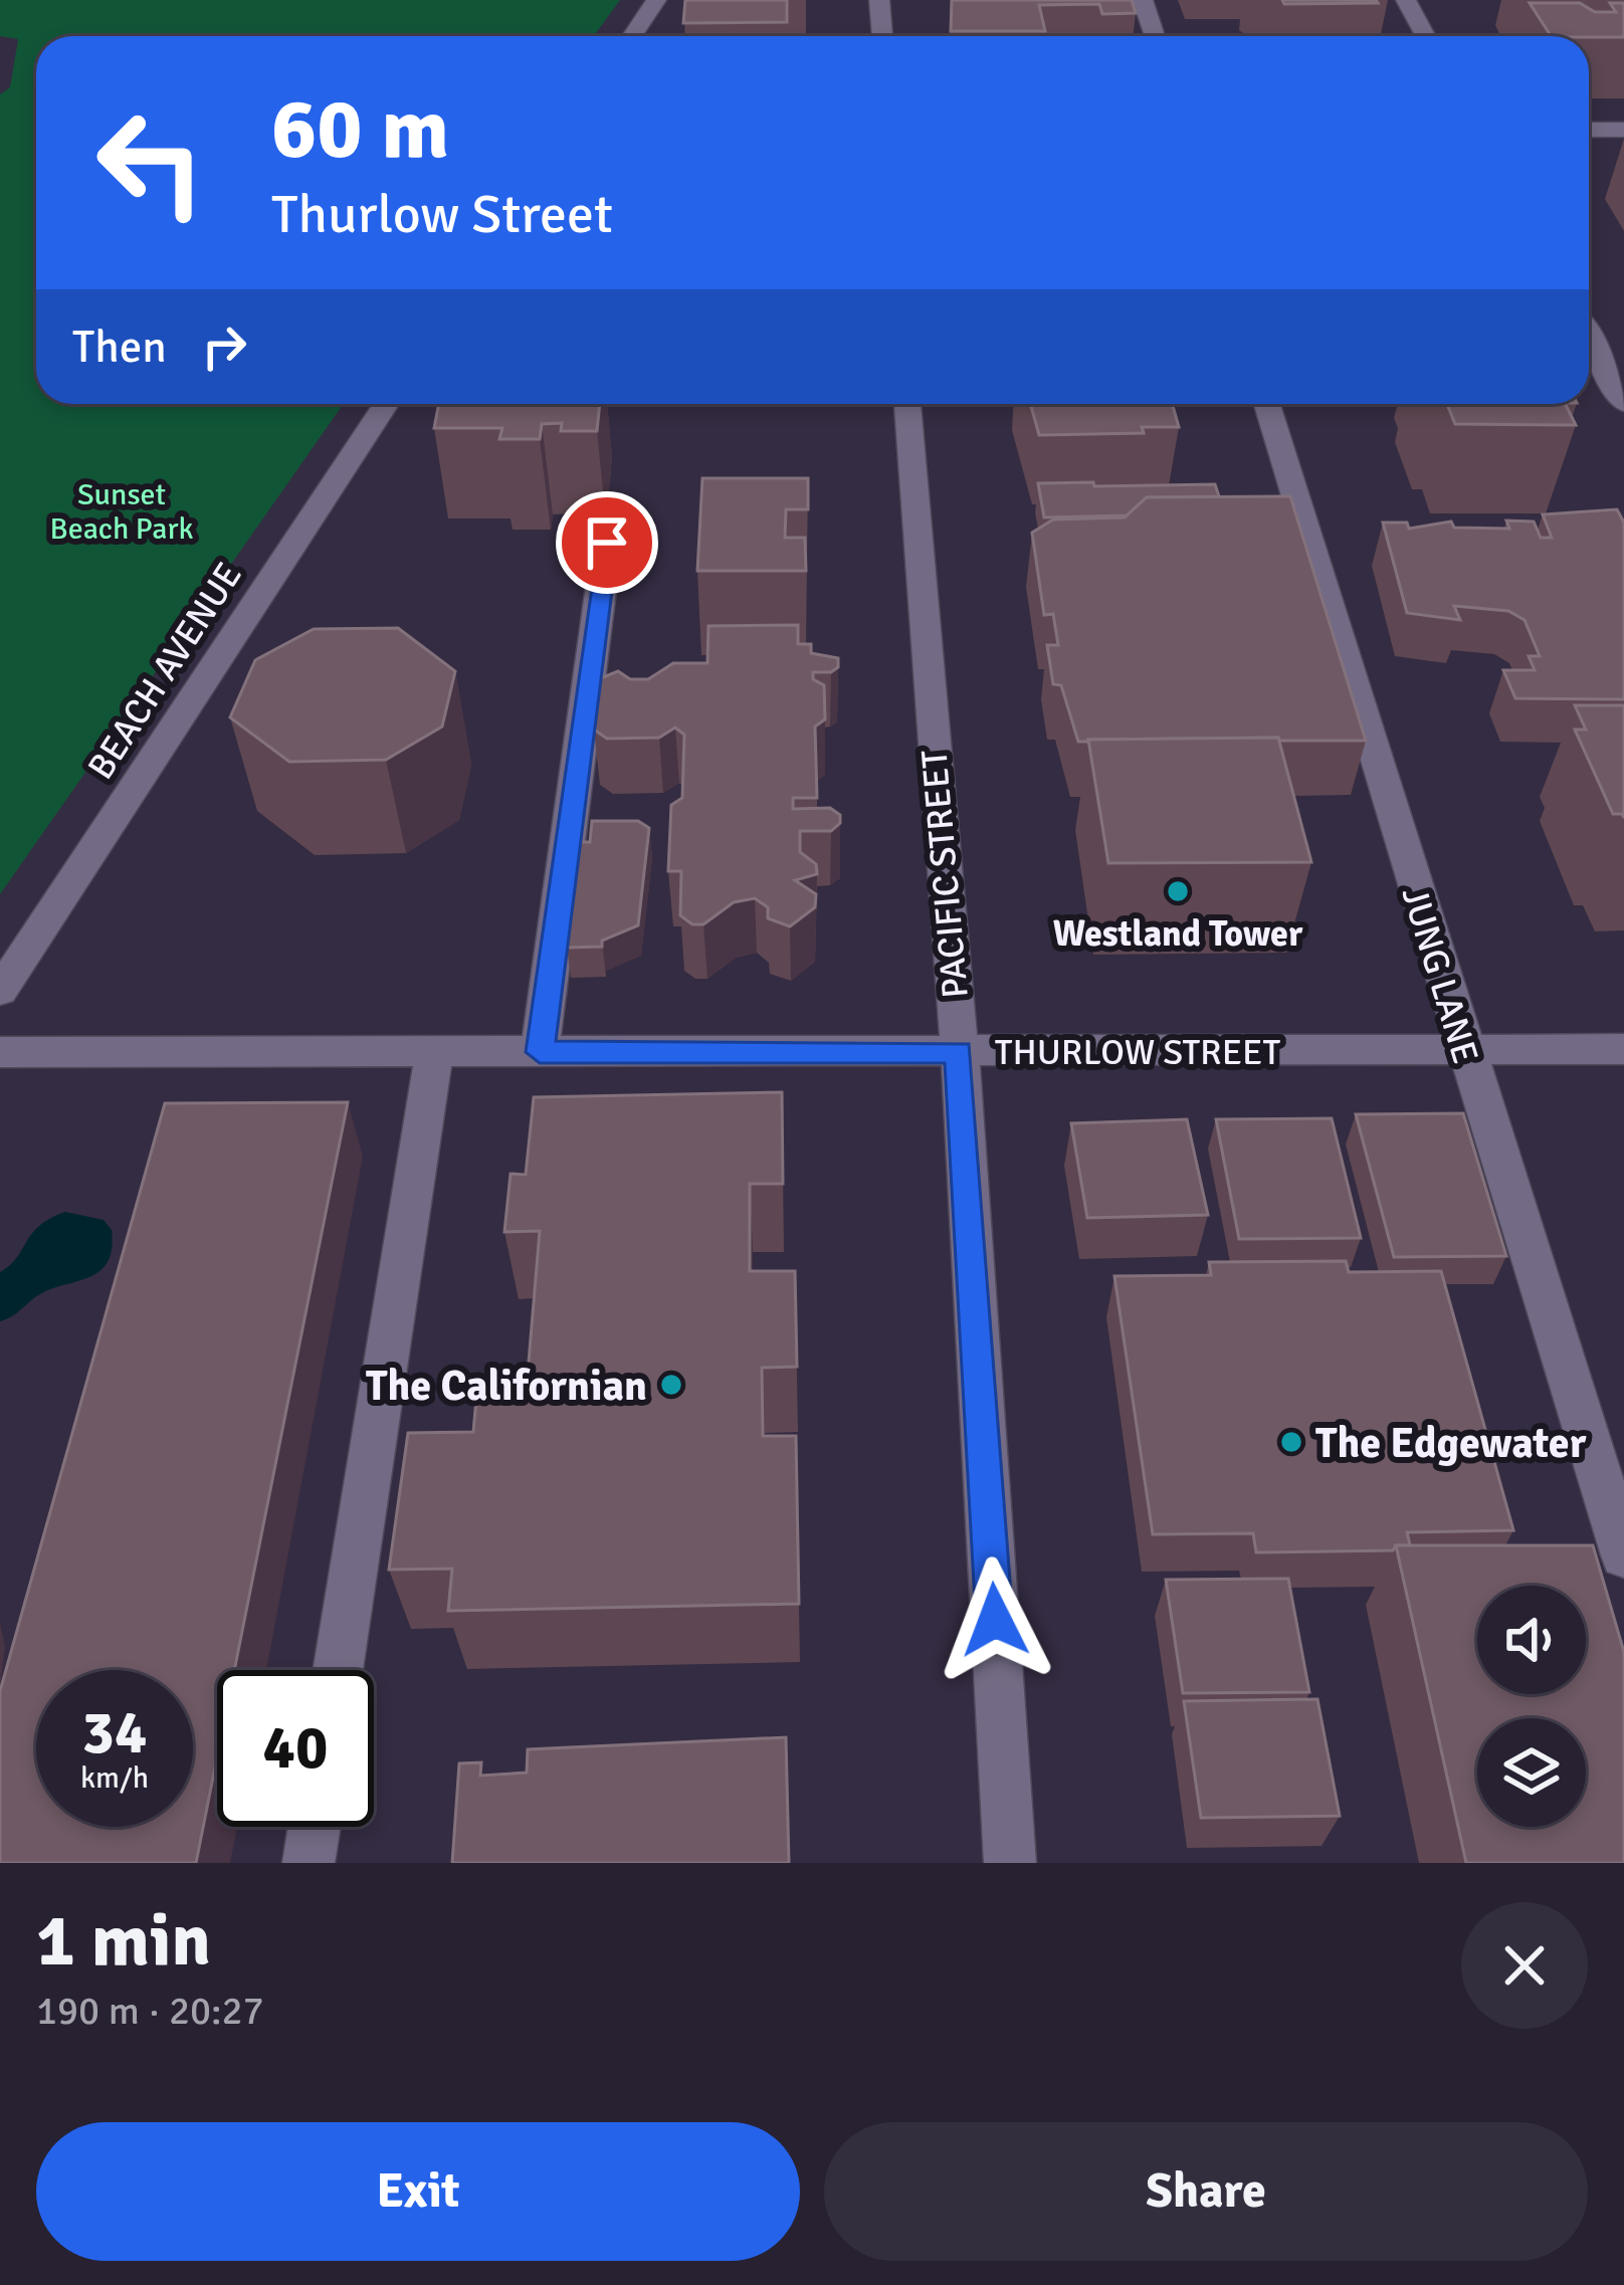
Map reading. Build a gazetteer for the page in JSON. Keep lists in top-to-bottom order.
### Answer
{
  "streets": {
    "street": [
      "BEACH AVENUE",
      "PACIFIC STREET",
      "JUNG LANE",
      "THURLOW STREET"
    ]
  },
  "crossings": [
    ["PACIFIC STREET", "THURLOW STREET"],
    ["JUNG LANE", "THURLOW STREET"]
  ],
  "parks": ["Sunset Beach Park"],
  "places": ["Westland Tower", "The Californian", "The Edgewater"],
  "page": {
    "turn": ["60 m", "Thurlow Street"],
    "then": "Then",
    "speed": "34 km/h",
    "limit": "40",
    "heading": ["1 min", "190 m · 20:27"],
    "buttons": ["Exit", "Share"]
  }
}
